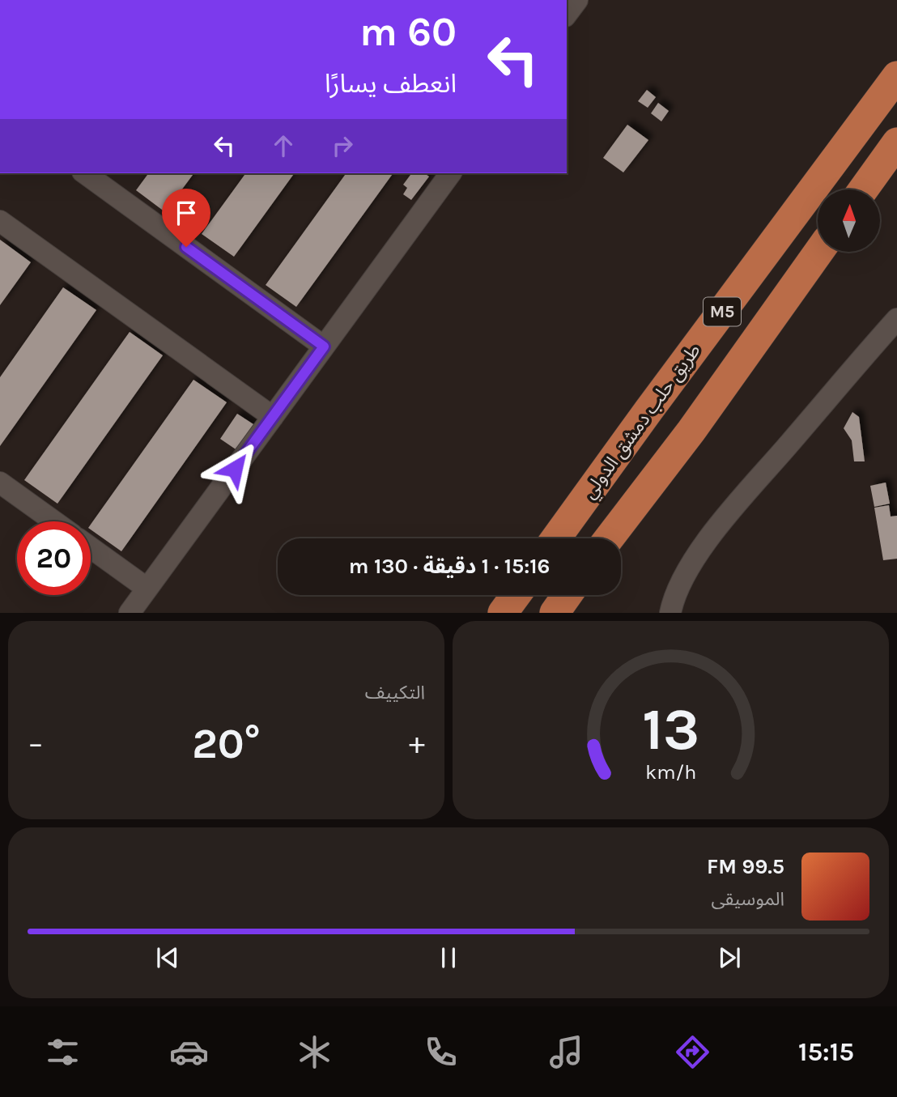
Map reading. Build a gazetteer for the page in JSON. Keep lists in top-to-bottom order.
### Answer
{
  "streets": {
    "highway": ["M5", "طريق حلب دمشق الدولي"]
  },
  "north": "top",
  "page": {
    "turn": ["60 m", "انعطف يسارًا"],
    "limit": "20",
    "trip": "15:16 · 1 دقيقة · 130 m",
    "tile": "التكييف",
    "heat": ["−", "20°", "+"],
    "song": ["99.5 FM", "الموسيقى"],
    "tabs": "15:15",
    "gauge": ["13", "km/h"]
  }
}
